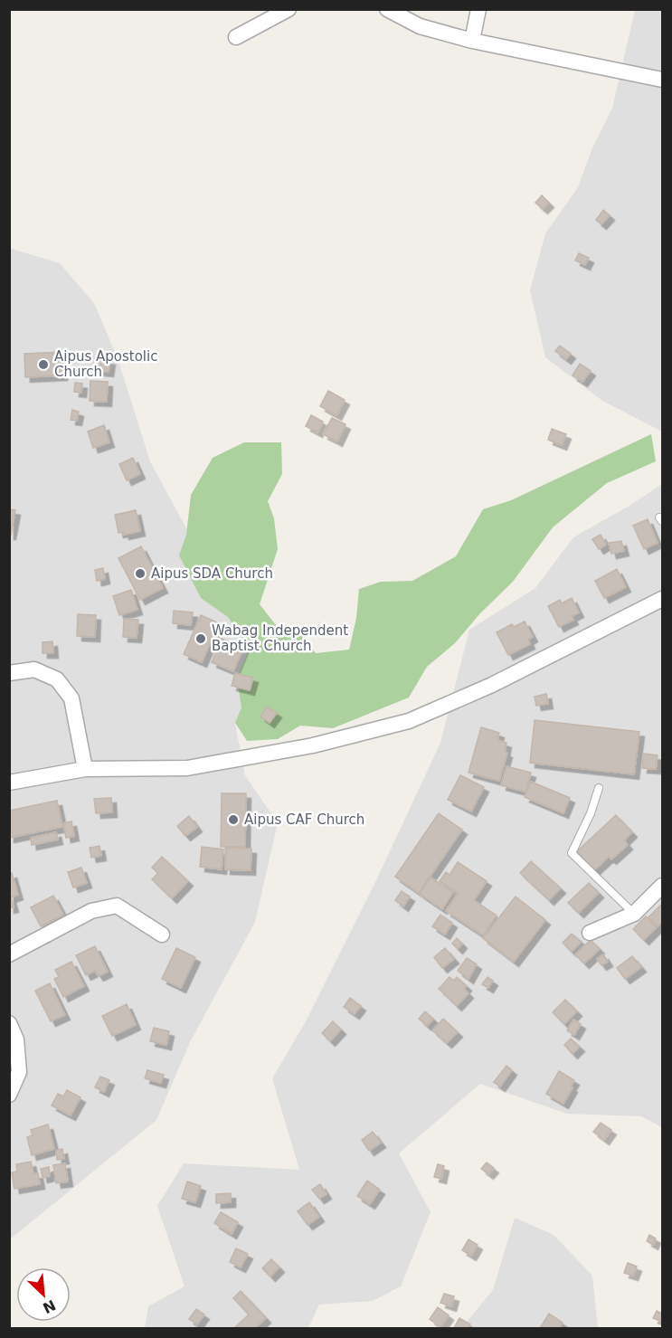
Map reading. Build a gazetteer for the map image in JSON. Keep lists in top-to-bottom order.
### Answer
{
  "places": [
    "Aipus Apostolic Church",
    "Aipus SDA Church",
    "Wabag Independent Baptist Church",
    "Aipus CAF Church"
  ],
  "north": "bottom right"
}
